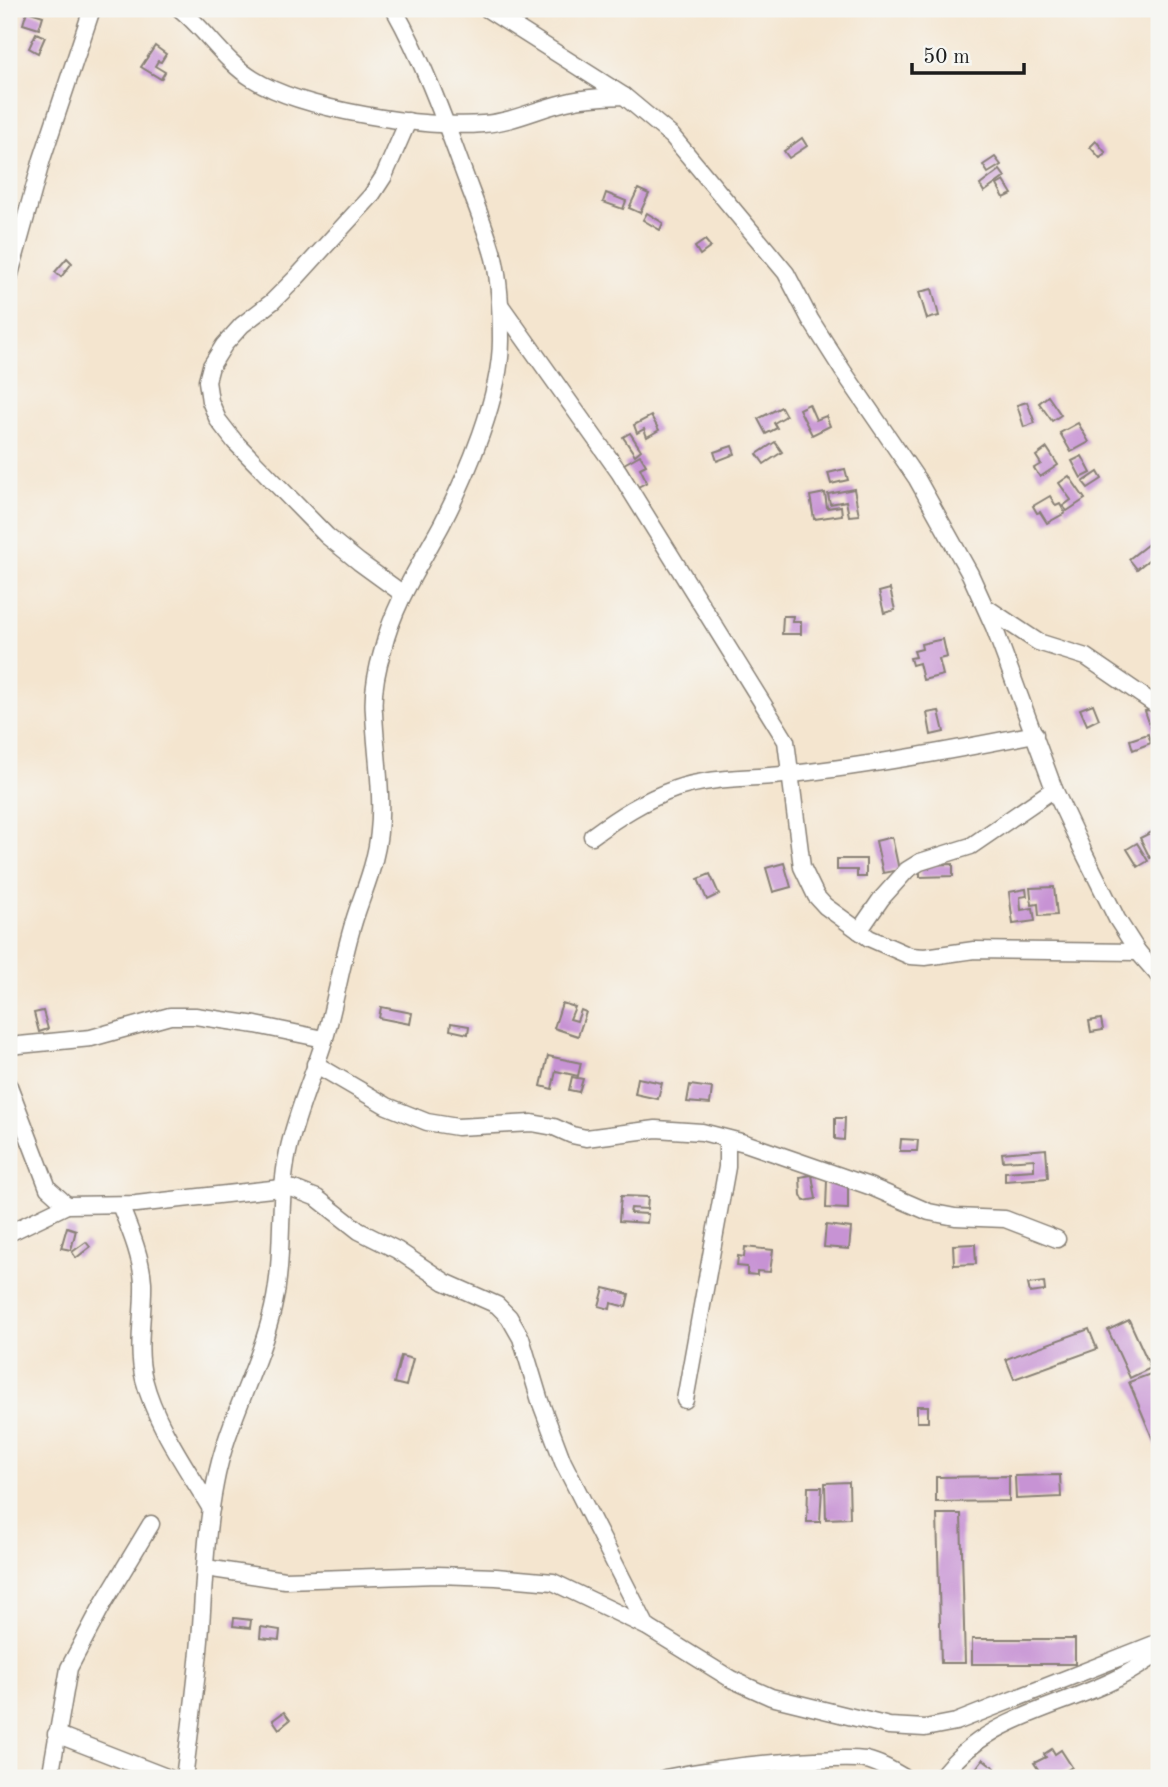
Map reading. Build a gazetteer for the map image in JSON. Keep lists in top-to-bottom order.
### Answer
{
  "scale_bar": "50 m"
}
